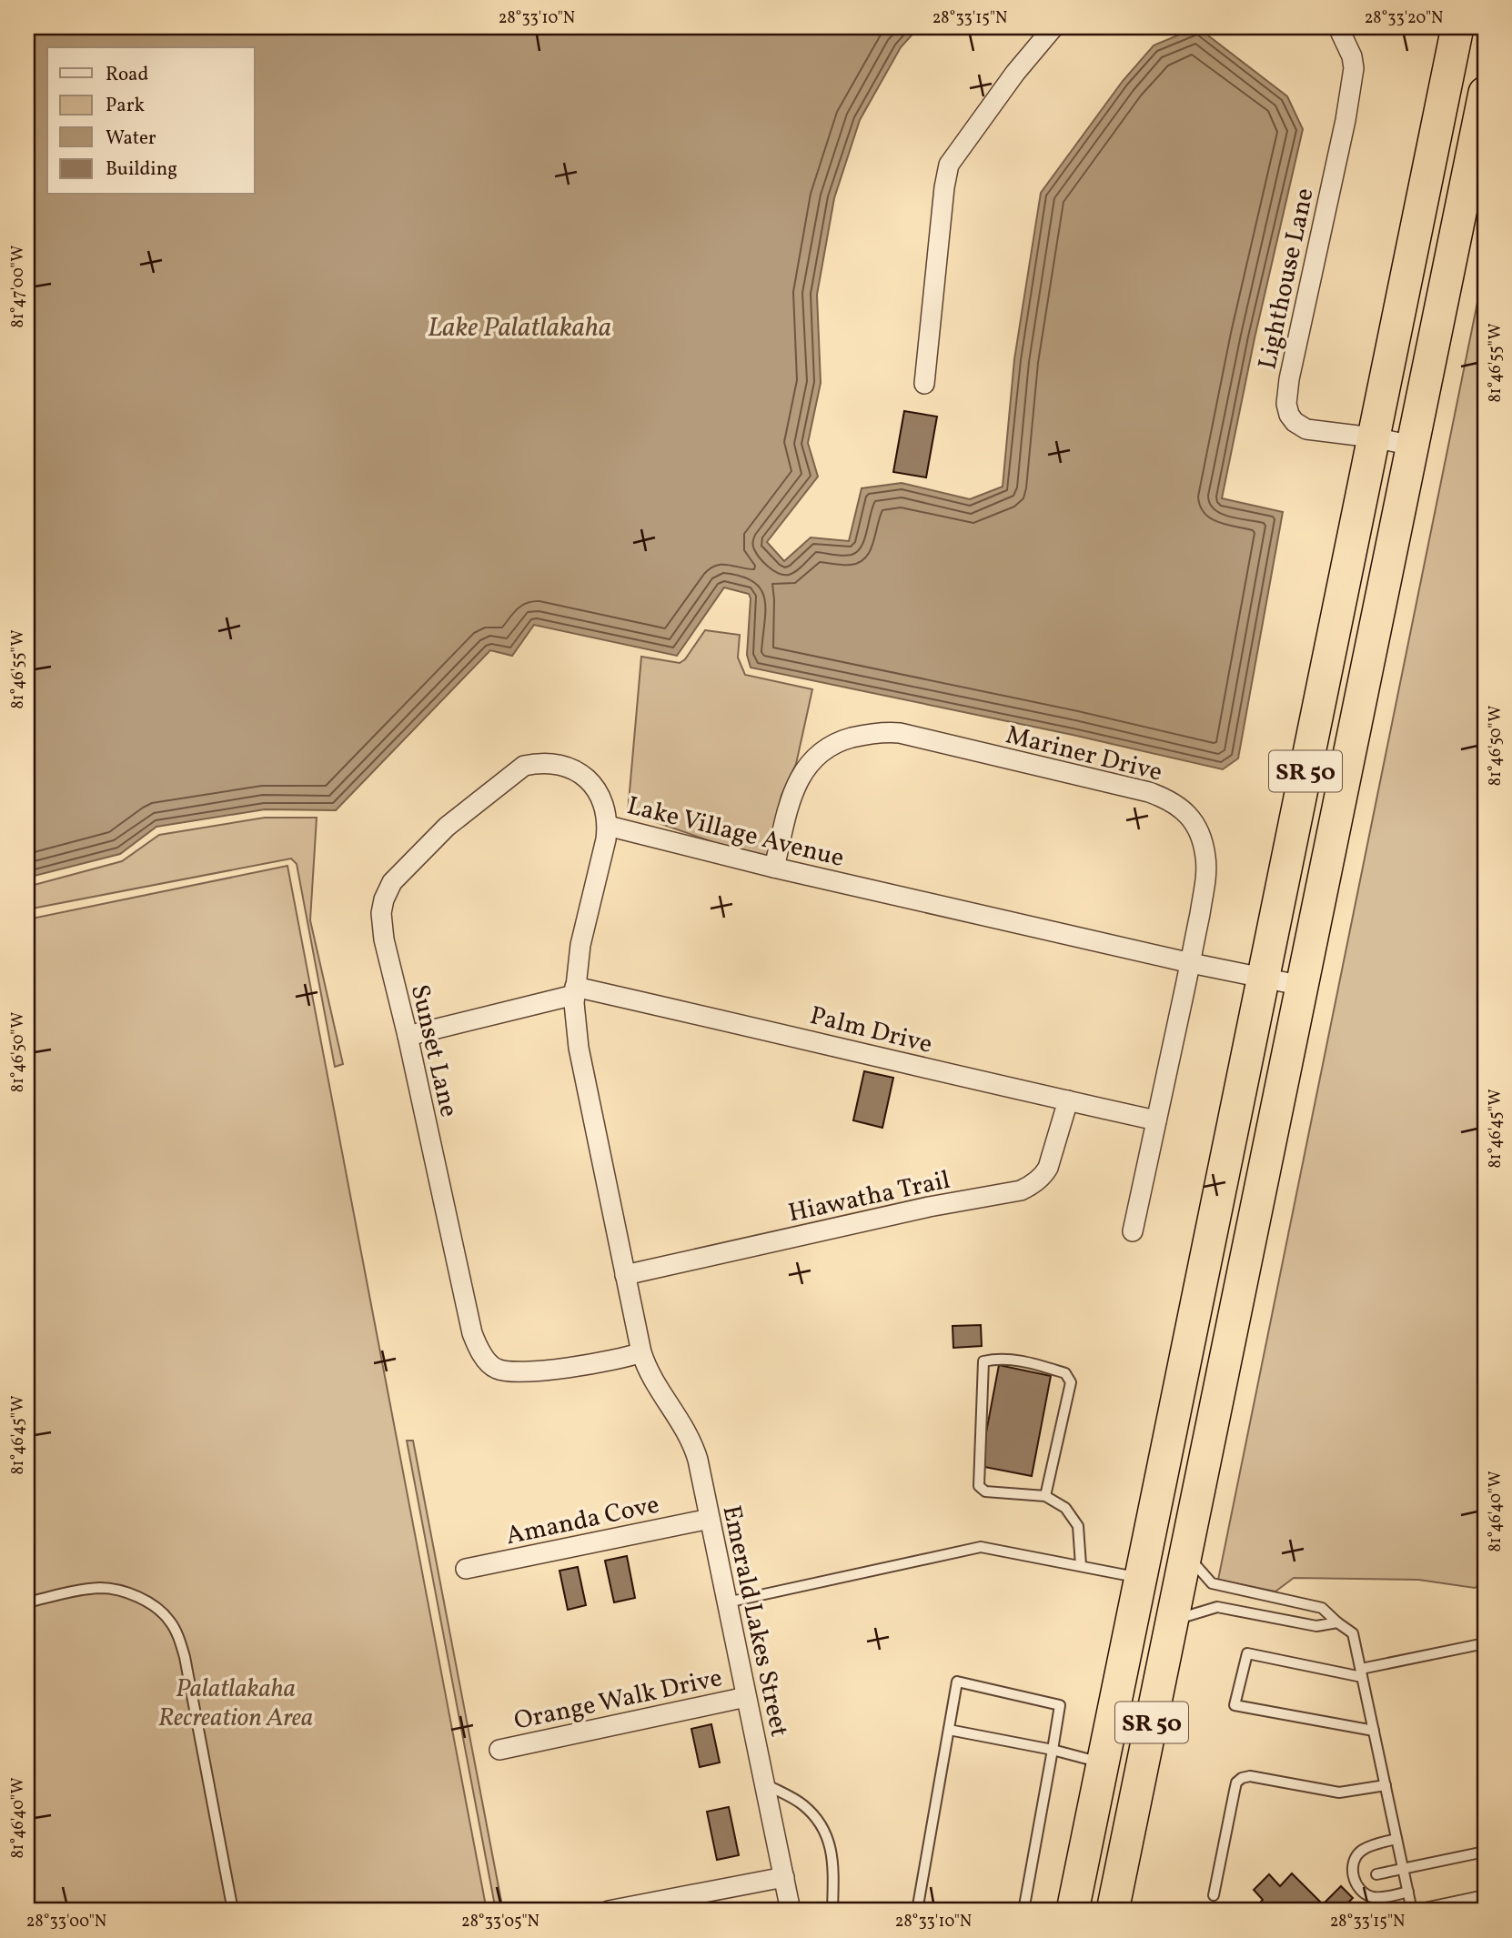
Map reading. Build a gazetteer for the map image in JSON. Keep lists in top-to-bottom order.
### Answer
{
  "streets": {
    "highway": ["SR 50"],
    "street": [
      "Lighthouse Lane",
      "Mariner Drive",
      "Lake Village Avenue",
      "Palm Drive",
      "Sunset Lane",
      "Hiawatha Trail",
      "Amanda Cove",
      "Emerald Lakes Street",
      "Orange Walk Drive"
    ]
  },
  "crossings": [
    ["Lighthouse Lane", "SR 50"],
    ["Mariner Drive", "Lake Village Avenue"],
    ["Mariner Drive", "Palm Drive"],
    ["SR 50", "Lake Village Avenue"],
    ["Lake Village Avenue", "Palm Drive"],
    ["Lake Village Avenue", "Sunset Lane"],
    ["Lake Village Avenue", "Hiawatha Trail"],
    ["Lake Village Avenue", "Emerald Lakes Street"],
    ["Palm Drive", "Sunset Lane"],
    ["Palm Drive", "Hiawatha Trail"],
    ["Sunset Lane", "Emerald Lakes Street"],
    ["Amanda Cove", "Emerald Lakes Street"],
    ["Emerald Lakes Street", "Orange Walk Drive"]
  ],
  "water": ["Lake Palatlakaha"],
  "parks": ["Palatlakaha Recreation Area"],
  "legend": [
    "Road",
    "Park",
    "Water",
    "Building"
  ],
  "coordinates": [
    "28°33'10\"N",
    "28°33'15\"N",
    "28°33'20\"N",
    "81°47'00\"W",
    "81°46'55\"W",
    "81°46'50\"W",
    "81°46'45\"W",
    "81°46'40\"W",
    "28°33'00\"N",
    "28°33'05\"N"
  ]
}
